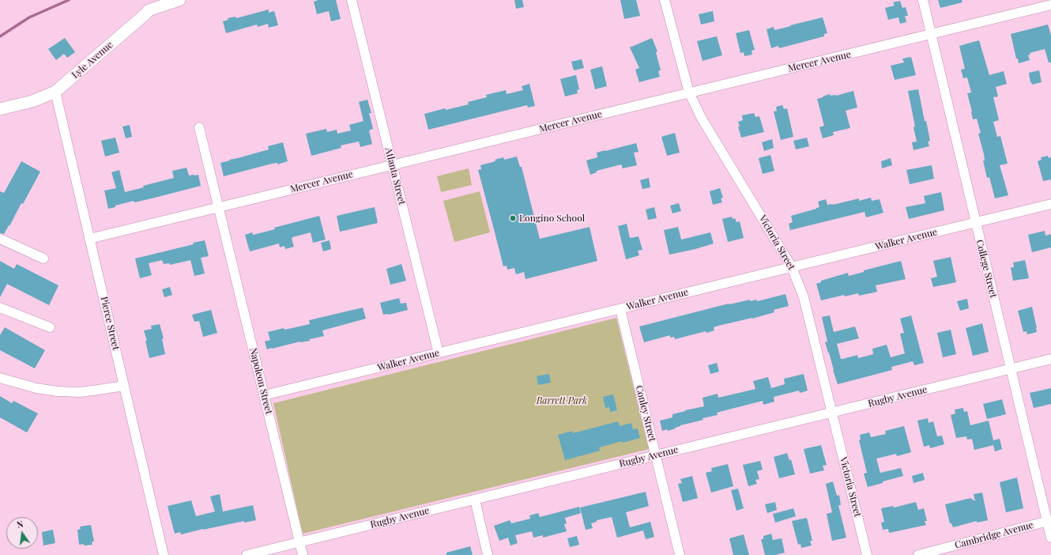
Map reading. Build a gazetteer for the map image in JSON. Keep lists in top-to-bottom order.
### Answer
{
  "streets": {
    "street": [
      "Lyle Avenue",
      "Mercer Avenue",
      "Atlanta Street",
      "Walker Avenue",
      "Victoria Street",
      "College Street",
      "Pierce Street",
      "Napoleon Street",
      "Rugby Avenue",
      "Conley Street",
      "Cambridge Avenue"
    ]
  },
  "crossings": [
    ["Lyle Avenue", "Pierce Street"],
    ["Mercer Avenue", "Atlanta Street"],
    ["Mercer Avenue", "Victoria Street"],
    ["Mercer Avenue", "College Street"],
    ["Mercer Avenue", "Pierce Street"],
    ["Mercer Avenue", "Napoleon Street"],
    ["Atlanta Street", "Walker Avenue"],
    ["Walker Avenue", "Victoria Street"],
    ["Walker Avenue", "College Street"],
    ["Walker Avenue", "Napoleon Street"],
    ["Walker Avenue", "Conley Street"],
    ["Victoria Street", "Rugby Avenue"],
    ["College Street", "Rugby Avenue"],
    ["College Street", "Cambridge Avenue"],
    ["Napoleon Street", "Rugby Avenue"],
    ["Rugby Avenue", "Conley Street"]
  ],
  "parks": ["Barrett Park"],
  "places": ["Longino School"],
  "north": "top"
}
